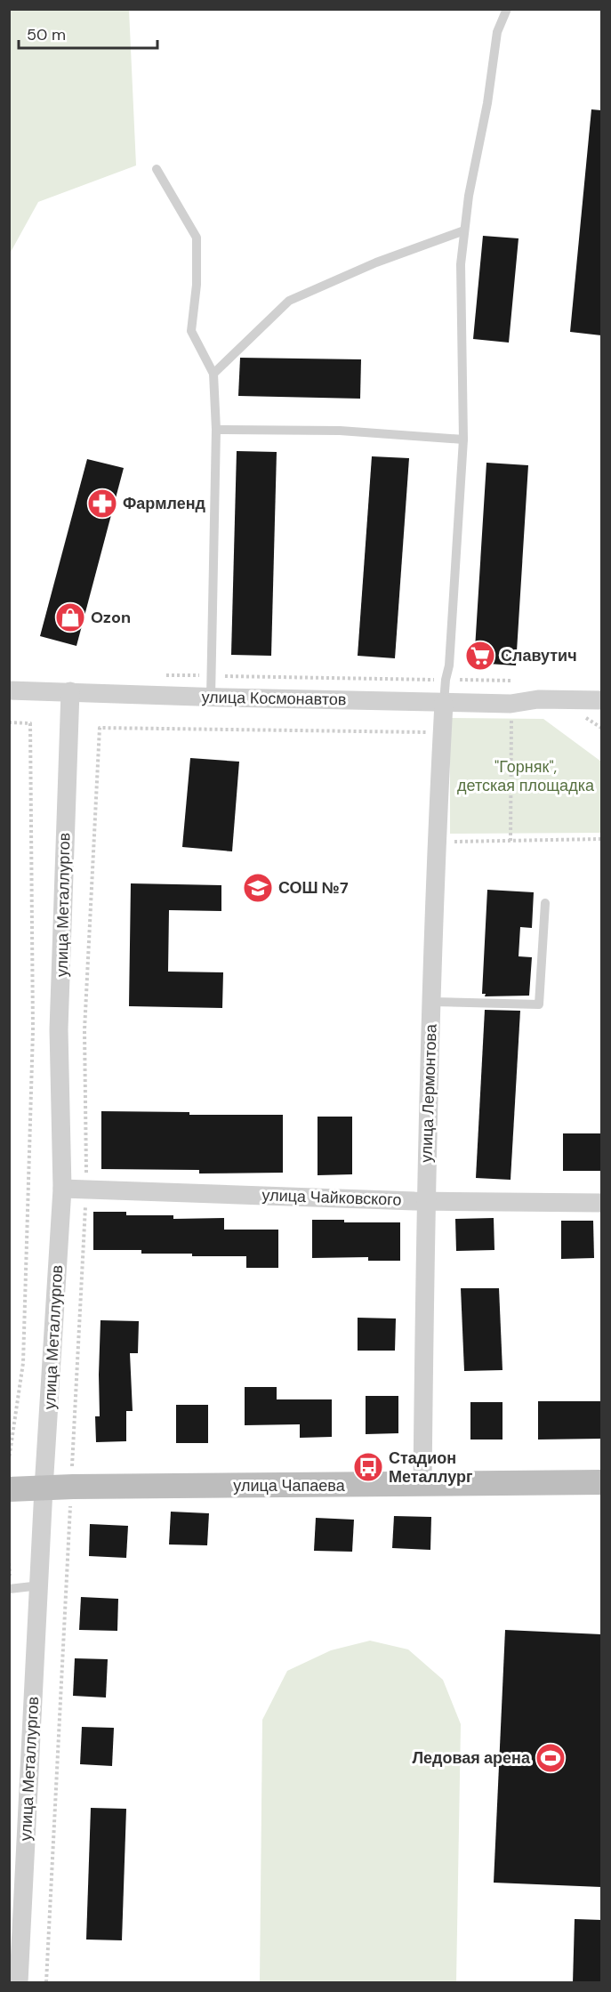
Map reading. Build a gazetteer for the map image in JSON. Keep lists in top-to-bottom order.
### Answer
{
  "streets": {
    "street": [
      "улица Космонавтов",
      "улица Металлургов",
      "улица Лермонтова",
      "улица Чайковского",
      "улица Чапаева"
    ]
  },
  "crossings": [
    ["улица Космонавтов", "улица Металлургов"],
    ["улица Космонавтов", "улица Лермонтова"],
    ["улица Металлургов", "улица Чайковского"],
    ["улица Металлургов", "улица Чапаева"],
    ["улица Лермонтова", "улица Чайковского"],
    ["улица Лермонтова", "улица Чапаева"]
  ],
  "parks": ["\"Горняк\", детская площадка"],
  "places": {
    "pharmacy": ["Фармленд"],
    "shop": ["Ozon"],
    "supermarket": ["Славутич"],
    "school or university": ["СОШ №7"],
    "bus stop": ["Стадион Металлург"],
    "sports": ["Ледовая арена"]
  },
  "scale_bar": "50 m"
}
